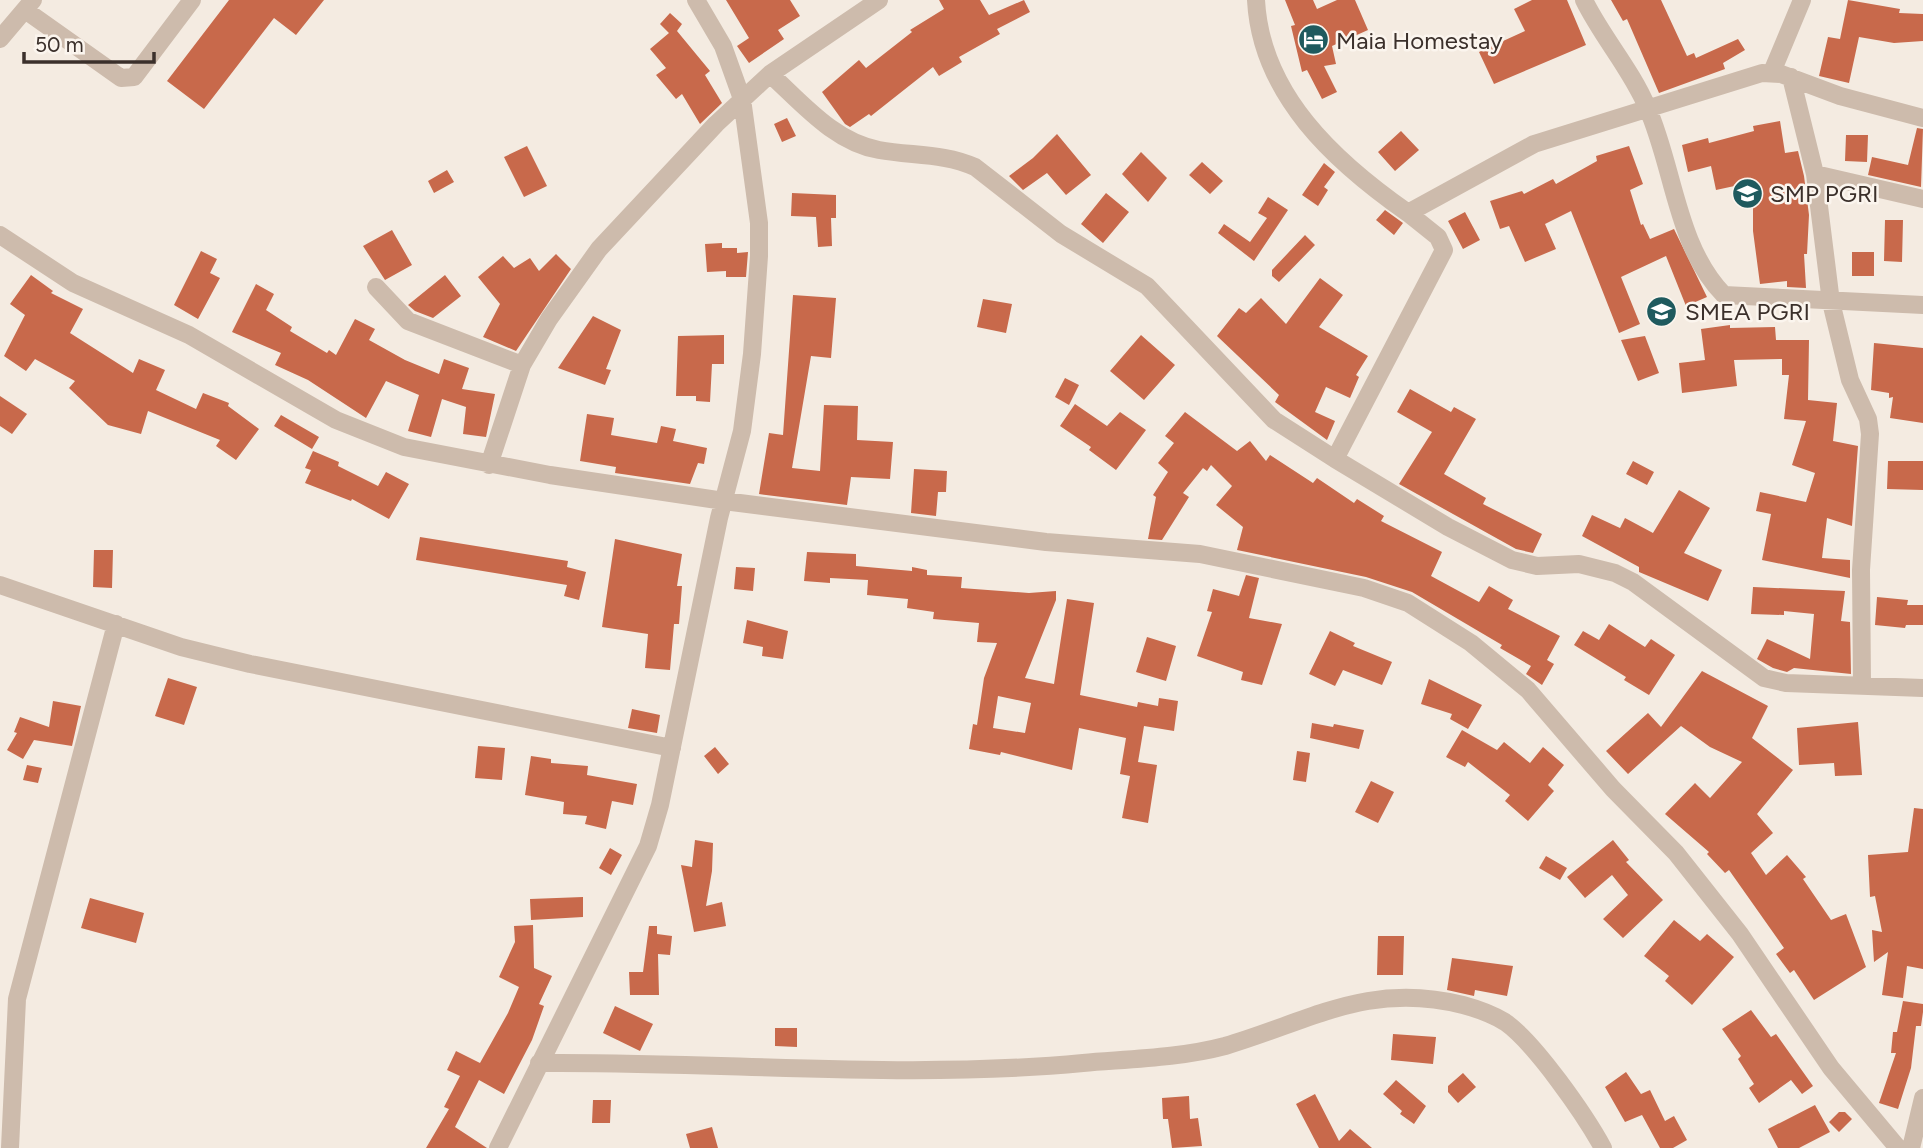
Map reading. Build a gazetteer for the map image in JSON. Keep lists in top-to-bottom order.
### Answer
{
  "places": {
    "hotel": ["Maia Homestay"],
    "school or university": ["SMP PGRI", "SMEA PGRI"]
  },
  "scale_bar": "50 m"
}
